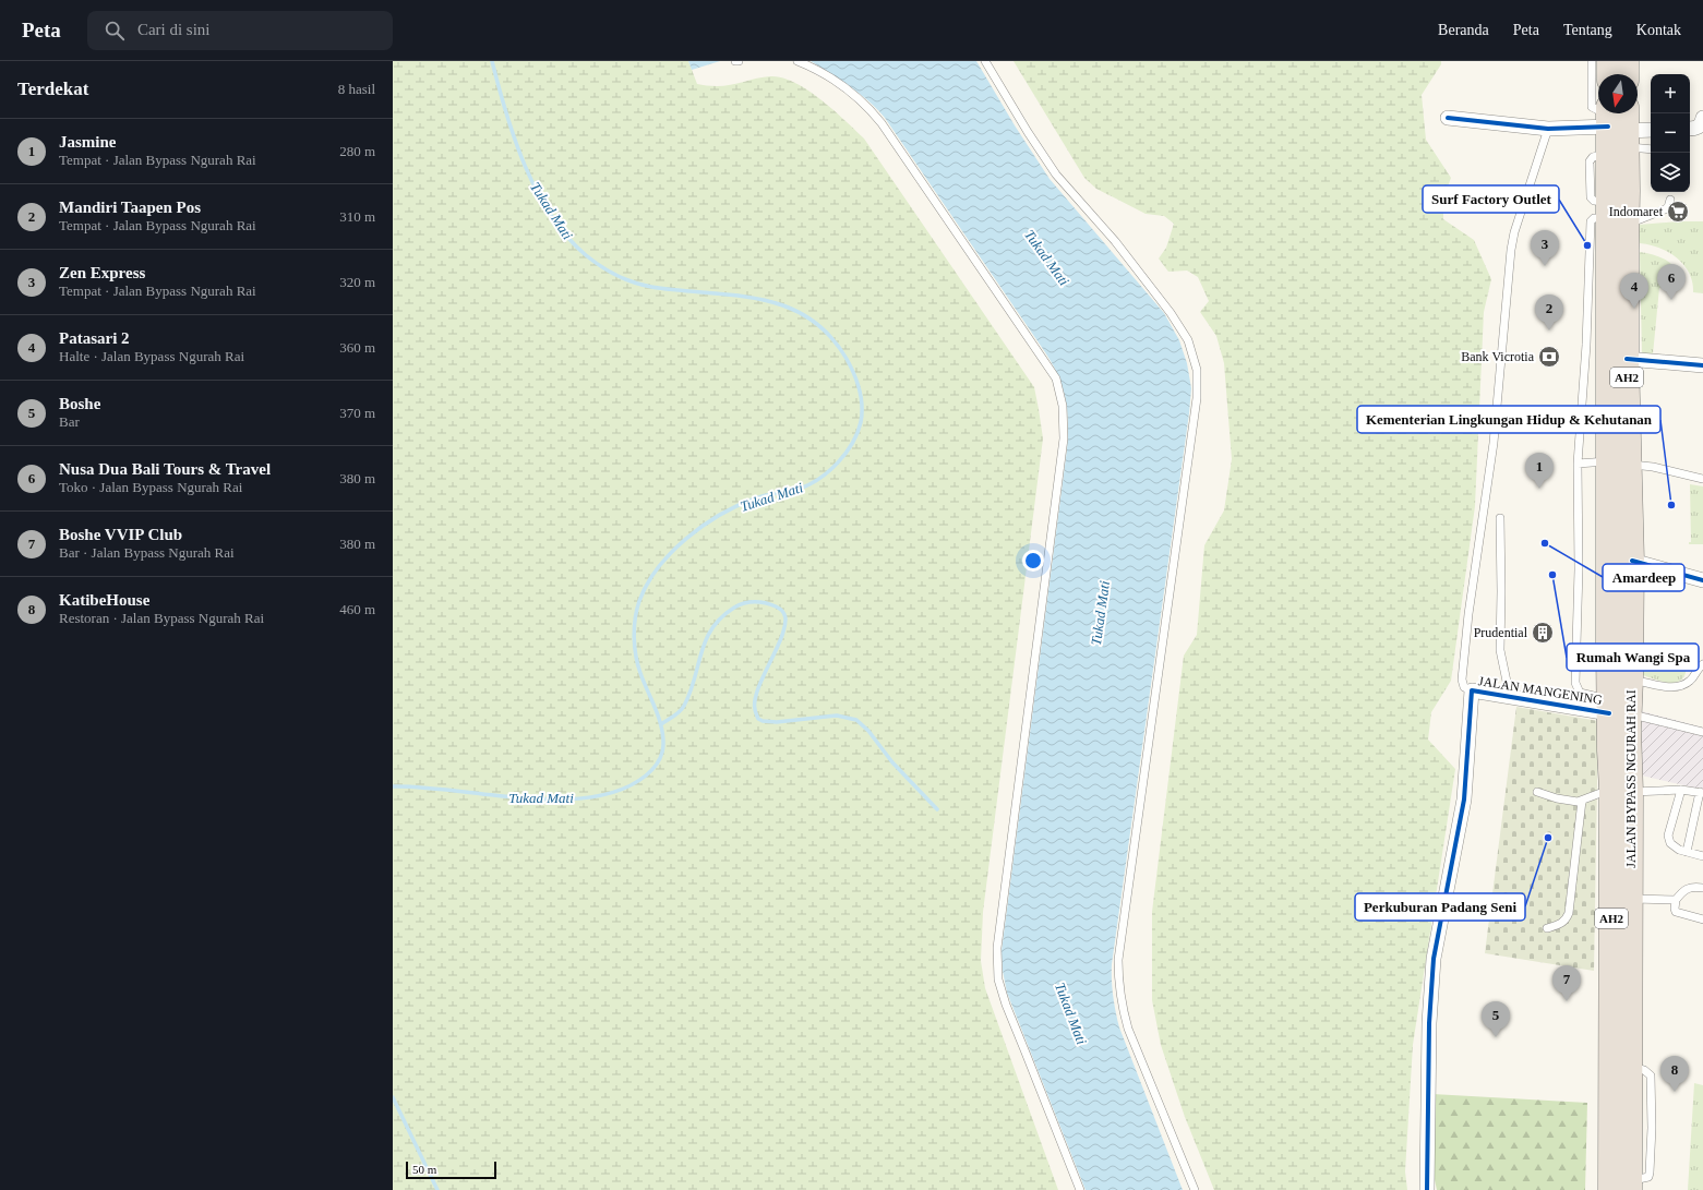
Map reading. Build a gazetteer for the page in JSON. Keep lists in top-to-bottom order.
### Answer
{
  "streets": {
    "highway": ["AH2", "JALAN BYPASS NGURAH RAI"],
    "street": ["JALAN MANGENING"]
  },
  "crossings": [
    ["JALAN MANGENING", "JALAN BYPASS NGURAH RAI"]
  ],
  "water": ["Tukad Mati"],
  "places": {
    "supermarket": ["Indomaret"],
    "other": [
      "Surf Factory Outlet",
      "Kementerian Lingkungan Hidup & Kehutanan",
      "Amardeep",
      "Rumah Wangi Spa",
      "Perkuburan Padang Seni"
    ],
    "bank": ["Bank Vicrotia"],
    "building": ["Prudential"]
  },
  "scale_bar": "50 m",
  "north": "bottom",
  "page": {
    "header": "Peta",
    "search": "Cari di sini",
    "nav": [
      "Beranda",
      "Peta",
      "Tentang",
      "Kontak"
    ],
    "heading": ["Terdekat", "8 hasil"],
    "map_buttons": ["+", "−"],
    "list": [
      {
        "mark": "1",
        "name": "Jasmine",
        "note": "Tempat · Jalan Bypass Ngurah Rai",
        "value": "280 m"
      },
      {
        "mark": "2",
        "name": "Mandiri Taapen Pos",
        "note": "Tempat · Jalan Bypass Ngurah Rai",
        "value": "310 m"
      },
      {
        "mark": "3",
        "name": "Zen Express",
        "note": "Tempat · Jalan Bypass Ngurah Rai",
        "value": "320 m"
      },
      {
        "mark": "4",
        "name": "Patasari 2",
        "note": "Halte · Jalan Bypass Ngurah Rai",
        "value": "360 m"
      },
      {
        "mark": "5",
        "name": "Boshe",
        "note": "Bar",
        "value": "370 m"
      },
      {
        "mark": "6",
        "name": "Nusa Dua Bali Tours & Travel",
        "note": "Toko · Jalan Bypass Ngurah Rai",
        "value": "380 m"
      },
      {
        "mark": "7",
        "name": "Boshe VVIP Club",
        "note": "Bar · Jalan Bypass Ngurah Rai",
        "value": "380 m"
      },
      {
        "mark": "8",
        "name": "KatibeHouse",
        "note": "Restoran · Jalan Bypass Ngurah Rai",
        "value": "460 m"
      }
    ],
    "pins": [
      "3",
      "6",
      "4",
      "2",
      "1",
      "7",
      "5",
      "8"
    ],
    "scale": "50 m"
  }
}
